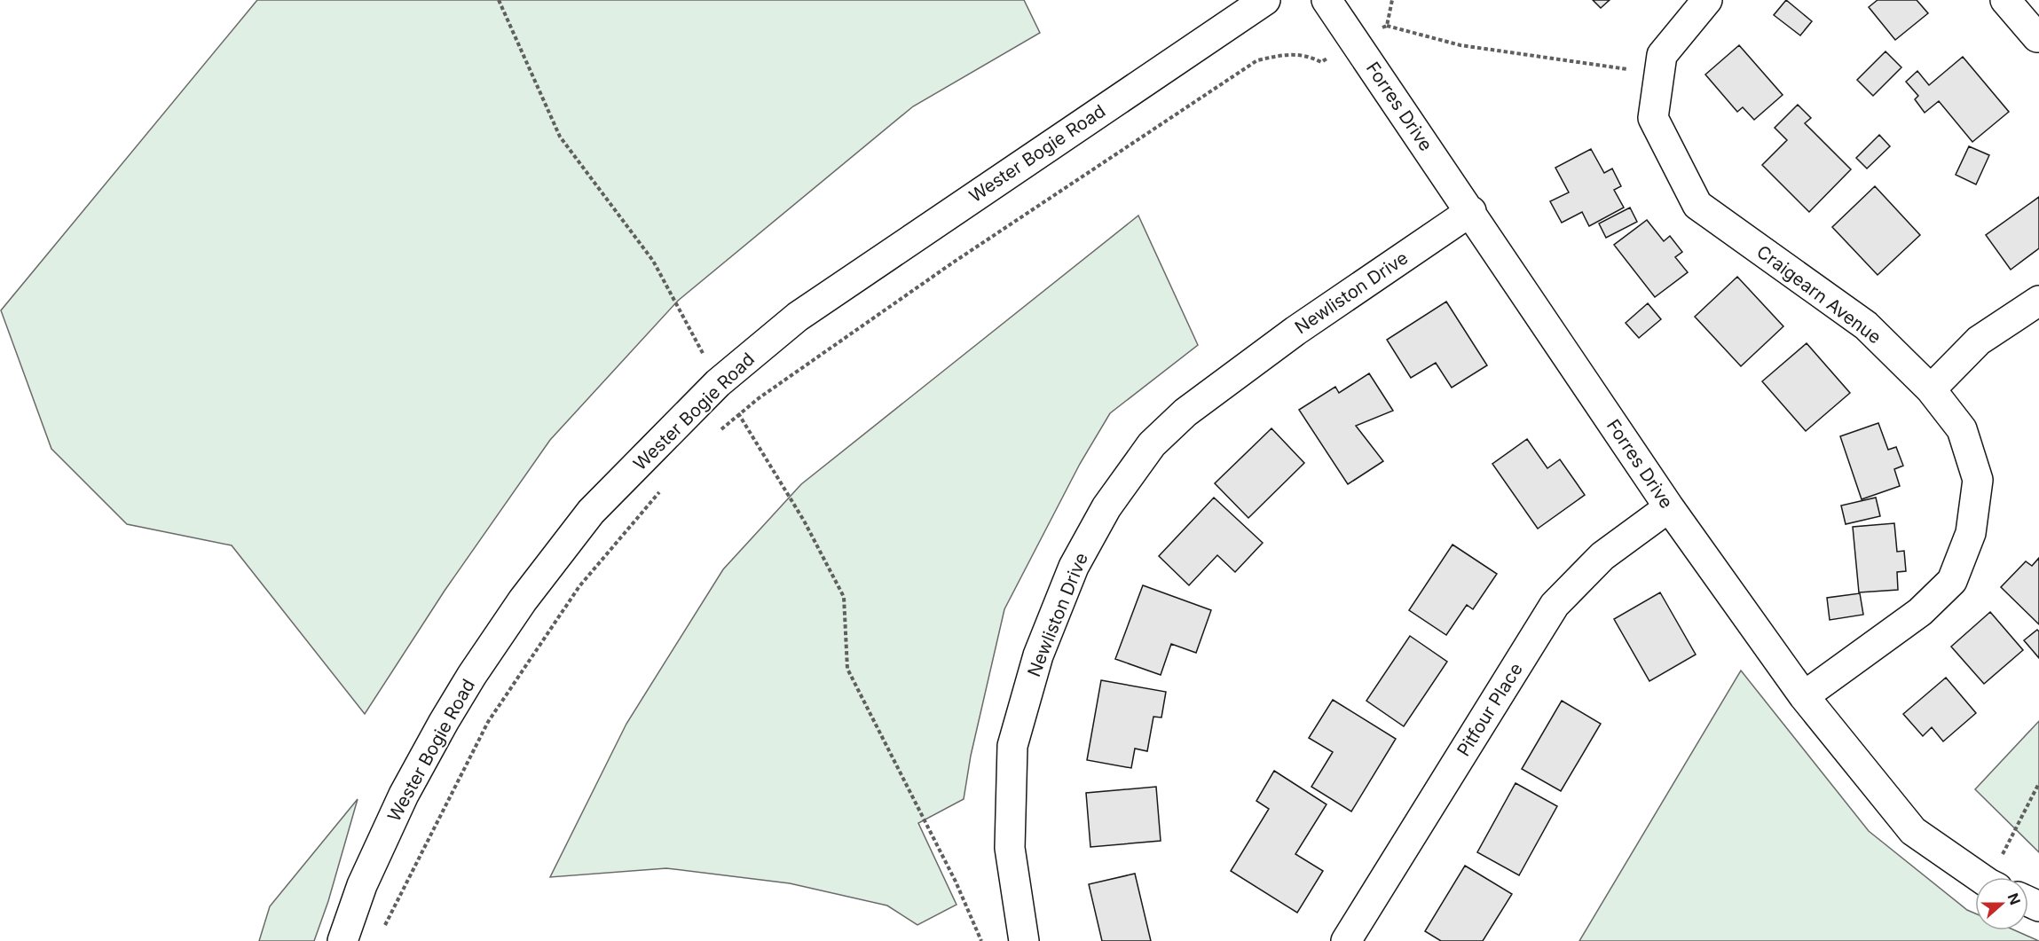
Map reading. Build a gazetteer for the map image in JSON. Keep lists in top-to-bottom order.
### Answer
{
  "streets": {
    "street": [
      "Forres Drive",
      "Wester Bogie Road",
      "Newliston Drive",
      "Craigearn Avenue",
      "Pitfour Place"
    ]
  },
  "crossings": [
    ["Forres Drive", "Newliston Drive"],
    ["Forres Drive", "Craigearn Avenue"],
    ["Forres Drive", "Pitfour Place"]
  ],
  "north": "right"
}
